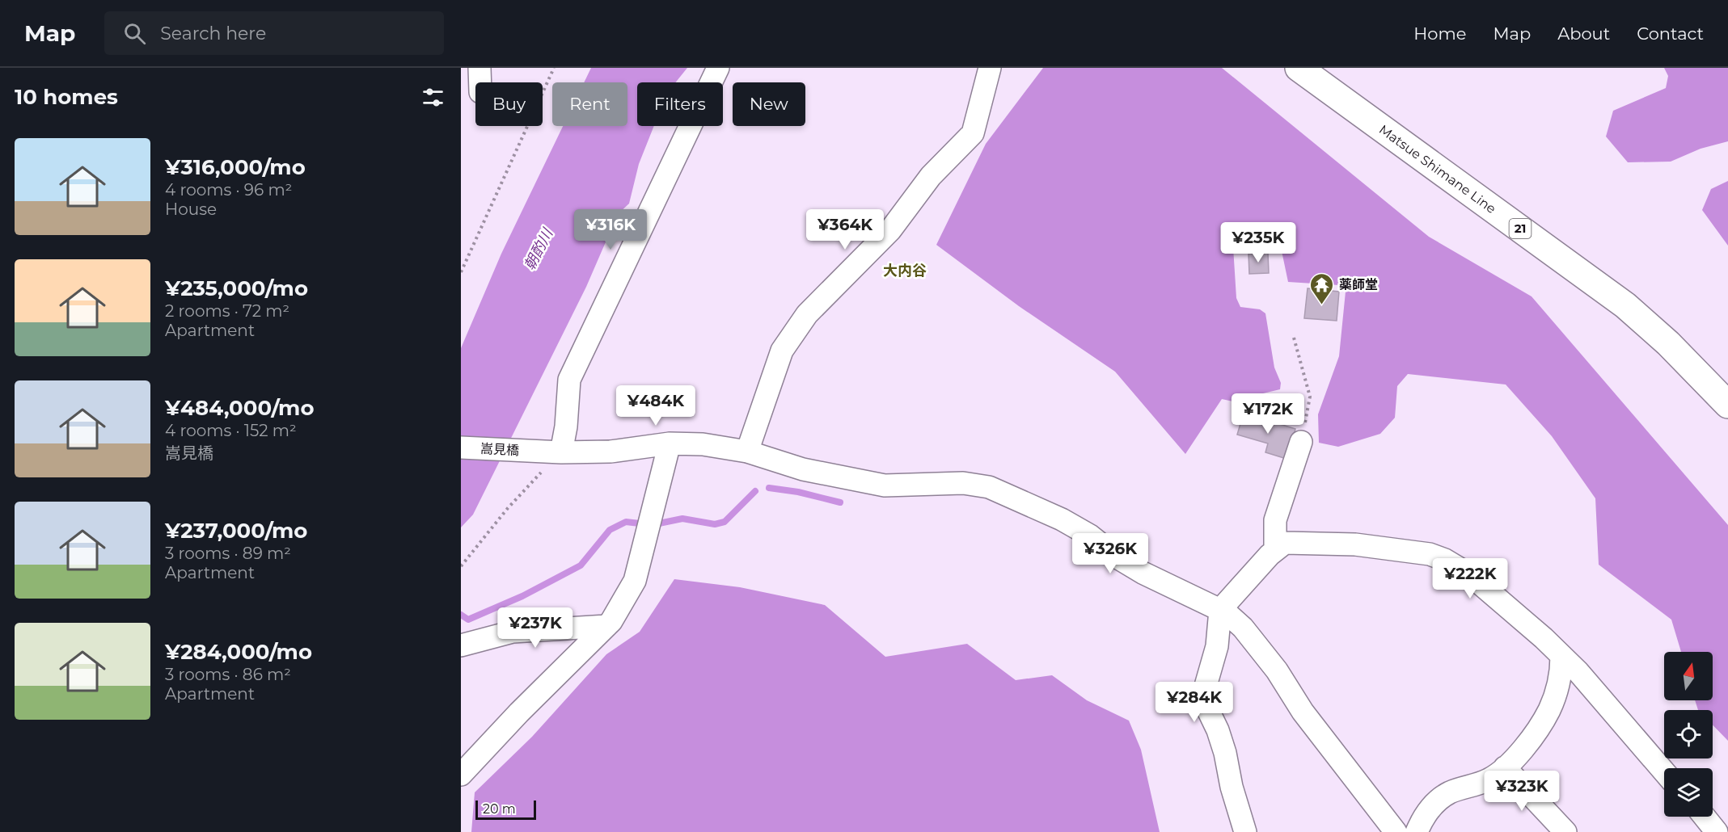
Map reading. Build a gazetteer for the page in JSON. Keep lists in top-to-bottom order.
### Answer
{
  "streets": {
    "main road": ["Matsue Shimane Line", "21"],
    "street": ["嵩見橋"]
  },
  "districts": ["大内谷"],
  "water": ["朝酌川"],
  "places": {
    "temple": ["薬師堂"]
  },
  "scale_bar": "20 m",
  "north": "top",
  "page": {
    "header": "Map",
    "search": "Search here",
    "nav": [
      "Home",
      "Map",
      "About",
      "Contact"
    ],
    "heading": "10 homes",
    "chip": [
      "Buy",
      "Rent",
      "Filters",
      "New"
    ],
    "list": [
      {
        "name": "¥316,000/mo",
        "note": "4 rooms · 96 m² · House"
      },
      {
        "name": "¥235,000/mo",
        "note": "2 rooms · 72 m² · Apartment"
      },
      {
        "name": "¥484,000/mo",
        "note": "4 rooms · 152 m² · 嵩見橋"
      },
      {
        "name": "¥237,000/mo",
        "note": "3 rooms · 89 m² · Apartment"
      },
      {
        "name": "¥284,000/mo",
        "note": "3 rooms · 86 m² · Apartment"
      }
    ],
    "price": [
      "¥316K",
      "¥364K",
      "¥235K",
      "¥484K",
      "¥172K",
      "¥326K",
      "¥222K",
      "¥237K",
      "¥284K",
      "¥323K"
    ],
    "scale": "20 m"
  }
}
